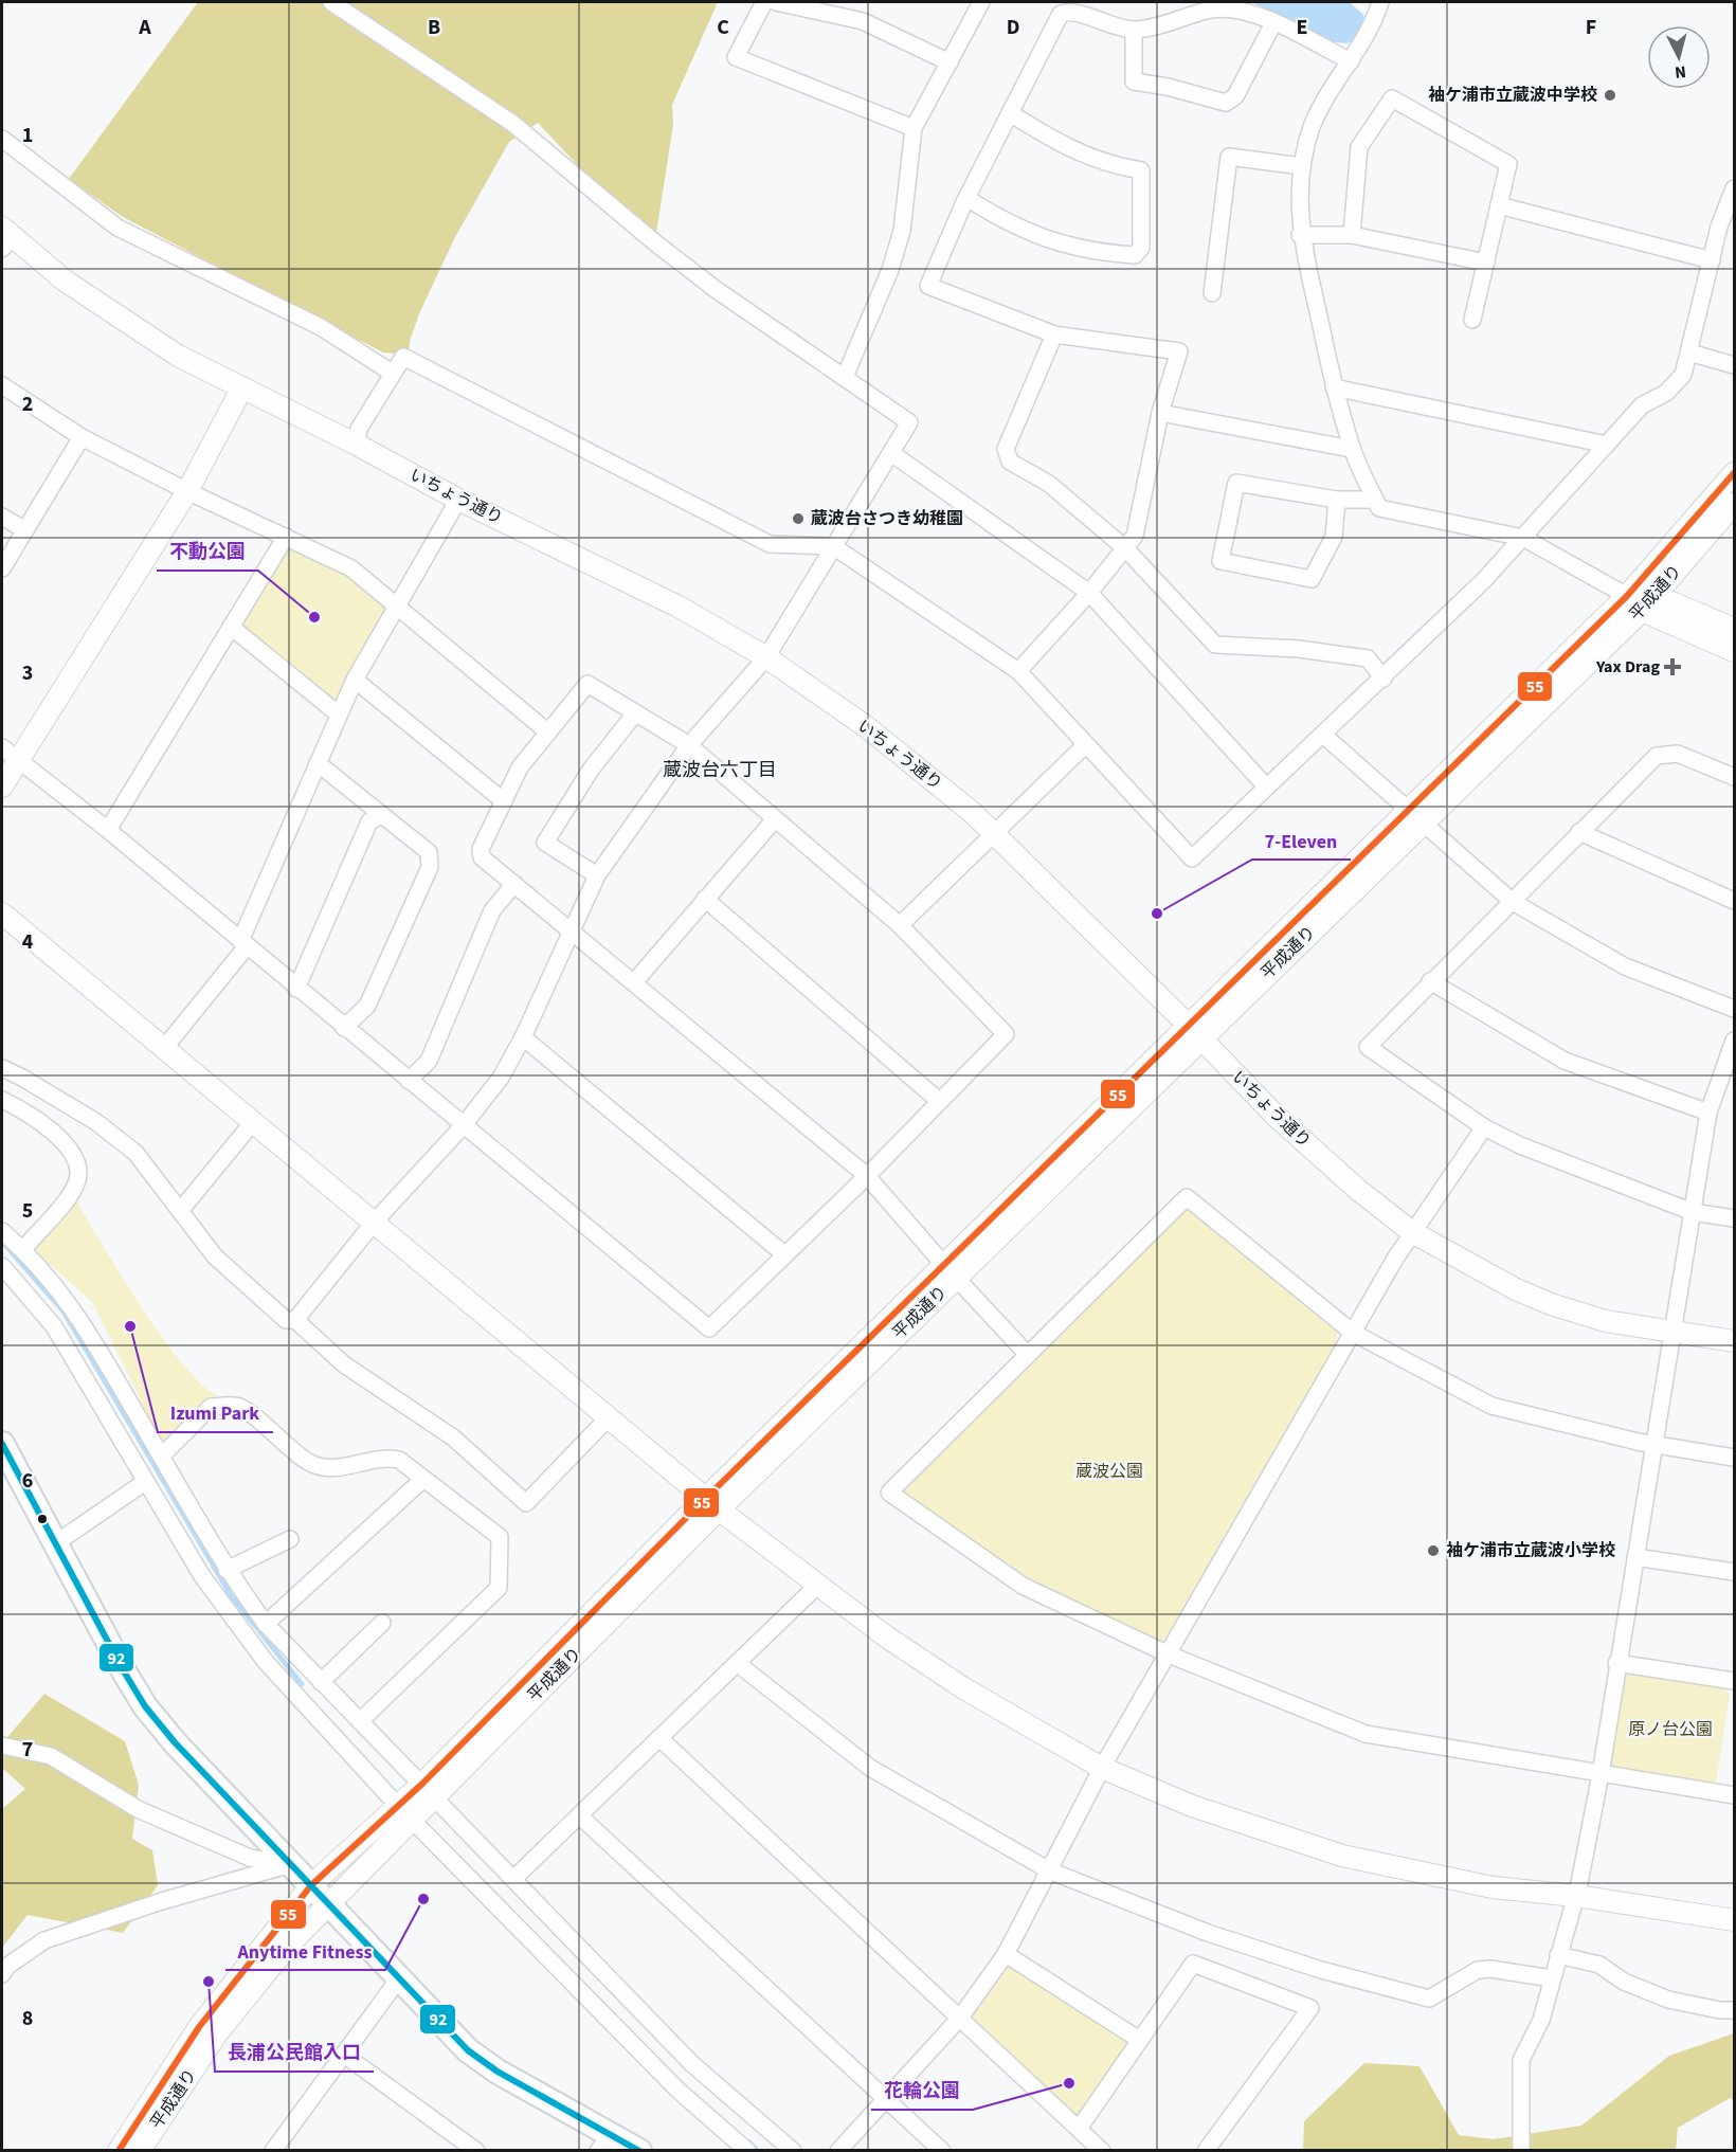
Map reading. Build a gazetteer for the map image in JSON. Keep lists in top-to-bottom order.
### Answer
{
  "streets": {
    "street": ["いちょう通り", "平成通り"]
  },
  "crossings": [
    ["いちょう通り", "平成通り"]
  ],
  "districts": ["蔵波台六丁目"],
  "parks": ["蔵波公園", "原ノ台公園"],
  "places": {
    "other": [
      "袖ケ浦市立蔵波中学校",
      "蔵波台さつき幼稚園",
      "不動公園",
      "7-Eleven",
      "Izumi Park",
      "袖ケ浦市立蔵波小学校",
      "Anytime Fitness",
      "長浦公民館入口",
      "花輪公園"
    ],
    "health": ["Yax Drag"]
  },
  "lines": ["transit line 55", "transit line 92"],
  "north": "bottom",
  "grid": {
    "columns": [
      "A",
      "B",
      "C",
      "D",
      "E",
      "F"
    ],
    "rows": [
      "1",
      "2",
      "3",
      "4",
      "5",
      "6",
      "7",
      "8"
    ]
  }
}
